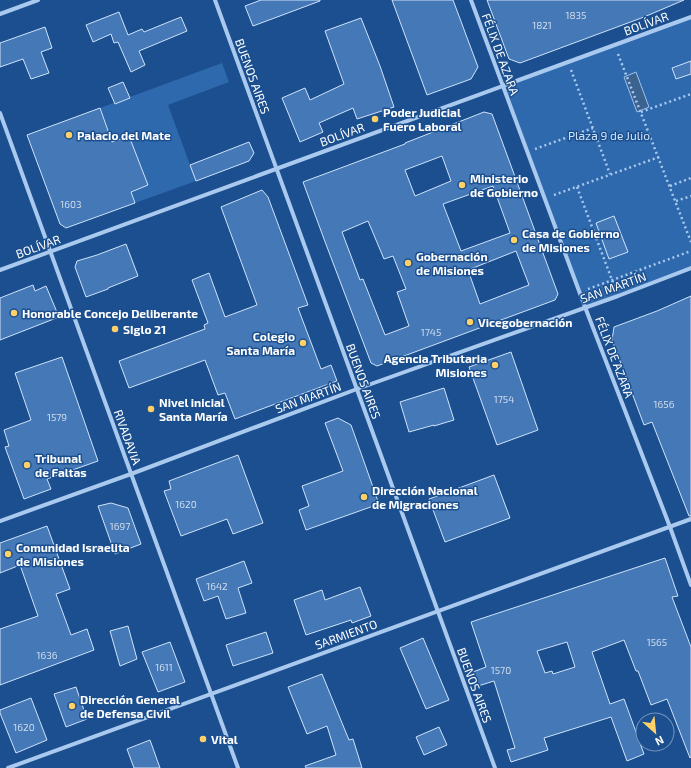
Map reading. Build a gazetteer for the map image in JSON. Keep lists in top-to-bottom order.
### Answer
{
  "streets": {
    "street": [
      "BOLÍVAR",
      "FÉLIX DE AZARA",
      "BUENOS AIRES",
      "SAN MARTÍN",
      "RIVADAVIA",
      "SARMIENTO"
    ]
  },
  "crossings": [
    ["BOLÍVAR", "FÉLIX DE AZARA"],
    ["BOLÍVAR", "BUENOS AIRES"],
    ["BOLÍVAR", "RIVADAVIA"],
    ["FÉLIX DE AZARA", "SAN MARTÍN"],
    ["FÉLIX DE AZARA", "SARMIENTO"],
    ["BUENOS AIRES", "SAN MARTÍN"],
    ["BUENOS AIRES", "SARMIENTO"],
    ["SAN MARTÍN", "RIVADAVIA"],
    ["RIVADAVIA", "SARMIENTO"]
  ],
  "parks": ["Plaza 9 de Julio"],
  "places": [
    "Poder Judicial Fuero Laboral",
    "Palacio del Mate",
    "Ministerio de Gobierno",
    "Casa de Gobierno de Misiones",
    "Gobernación de Misiones",
    "Honorable Concejo Deliberante",
    "Vicegobernación",
    "SIglo 21",
    "Colegio Santa María",
    "Agencia Tributaria Misiones",
    "Nivel inicial Santa María",
    "Tribunal de Faltas",
    "Dirección Nacional de Migraciones",
    "Comunidad Israelita de Misiones",
    "Dirección General de Defensa Civil",
    "Vital"
  ],
  "house_numbers": [
    "1835",
    "1821",
    "1603",
    "1745",
    "1754",
    "1656",
    "1579",
    "1620",
    "1697",
    "1642",
    "1565",
    "1636",
    "1611",
    "1570",
    "1620"
  ],
  "north": "bottom right"
}
